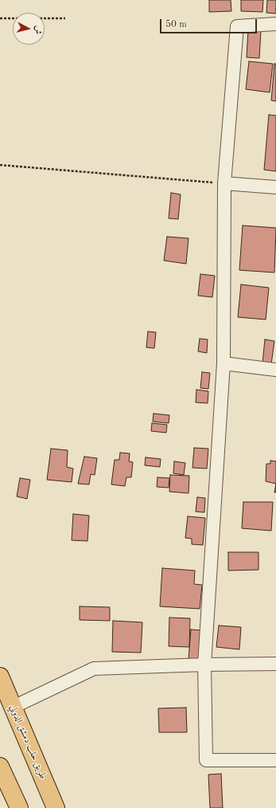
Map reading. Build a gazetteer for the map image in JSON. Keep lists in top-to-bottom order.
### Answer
{
  "streets": {
    "highway": ["طريق حلب دمشق الدولي"]
  },
  "scale_bar": "50 m",
  "north": "right"
}
